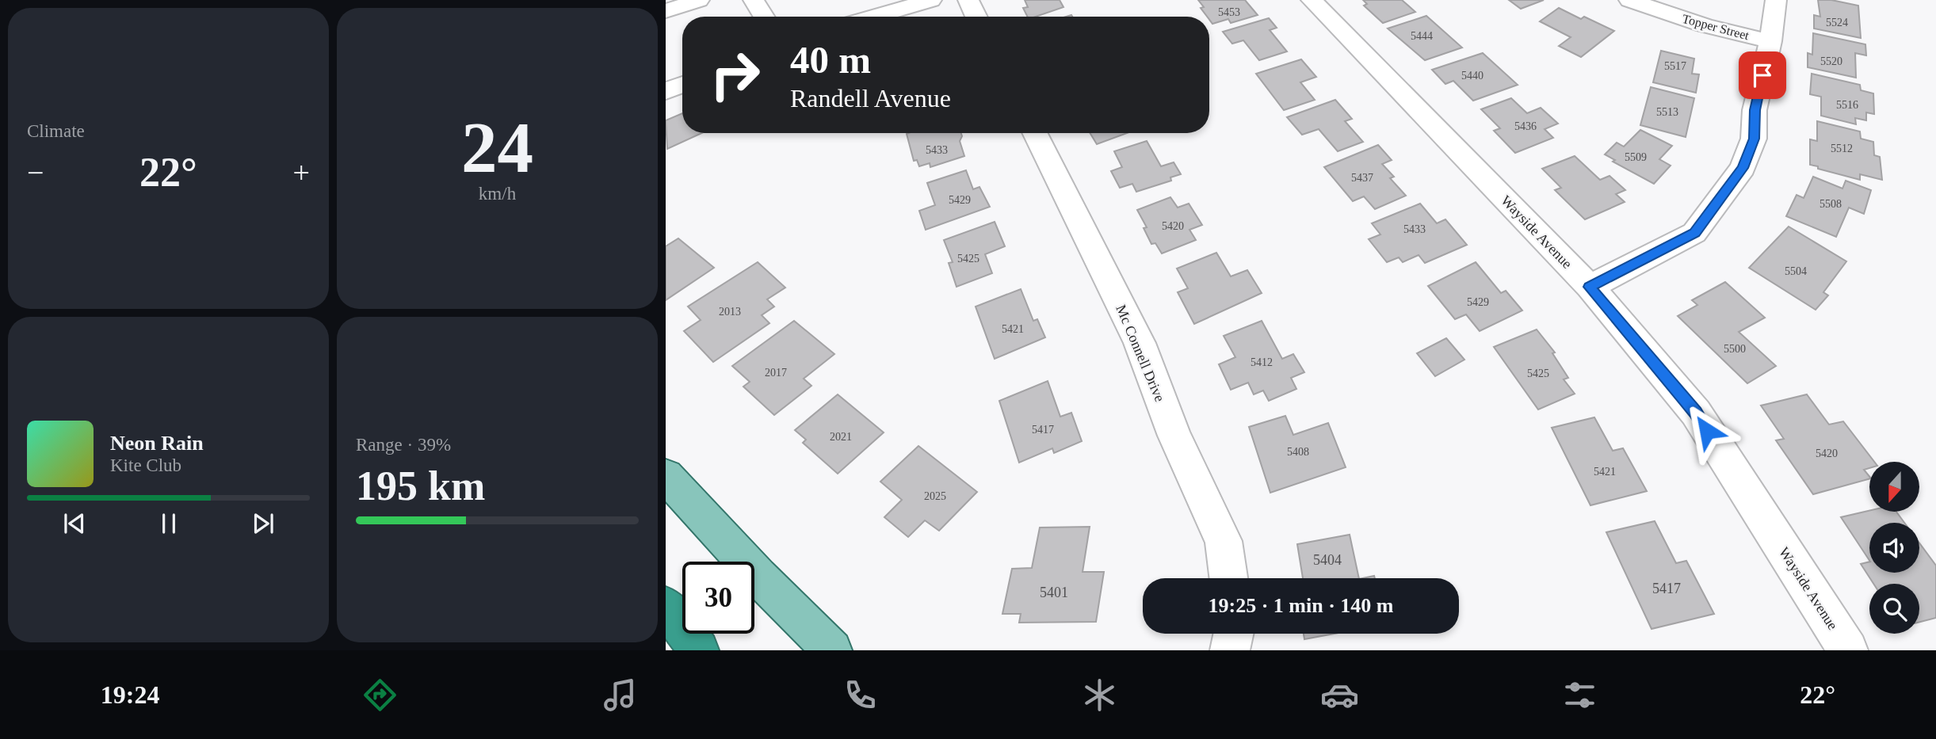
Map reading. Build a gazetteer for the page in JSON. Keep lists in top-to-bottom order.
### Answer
{
  "streets": {
    "street": ["Topper Street", "Wayside Avenue", "Mc Connell Drive"]
  },
  "house_numbers": [
    "5453",
    "5524",
    "5444",
    "5520",
    "5517",
    "5440",
    "5516",
    "5513",
    "5436",
    "5512",
    "5433",
    "5509",
    "5437",
    "5429",
    "5508",
    "5420",
    "5433",
    "5425",
    "5504",
    "5429",
    "2013",
    "5421",
    "5500",
    "5412",
    "2017",
    "5425",
    "5417",
    "2021",
    "5408",
    "5420",
    "5421",
    "2025",
    "5404",
    "5417",
    "5401"
  ],
  "north": "bottom",
  "page": {
    "tile": [
      "Climate",
      ["24", "km/h"],
      ["Range · 39%", "195 km"]
    ],
    "turn": ["40 m", "Randell Avenue"],
    "heat": ["−", "22°", "+"],
    "song": ["Neon Rain", "Kite Club"],
    "limit": "30",
    "trip": "19:25 · 1 min · 140 m",
    "tabs": ["19:24", "22°"]
  }
}
